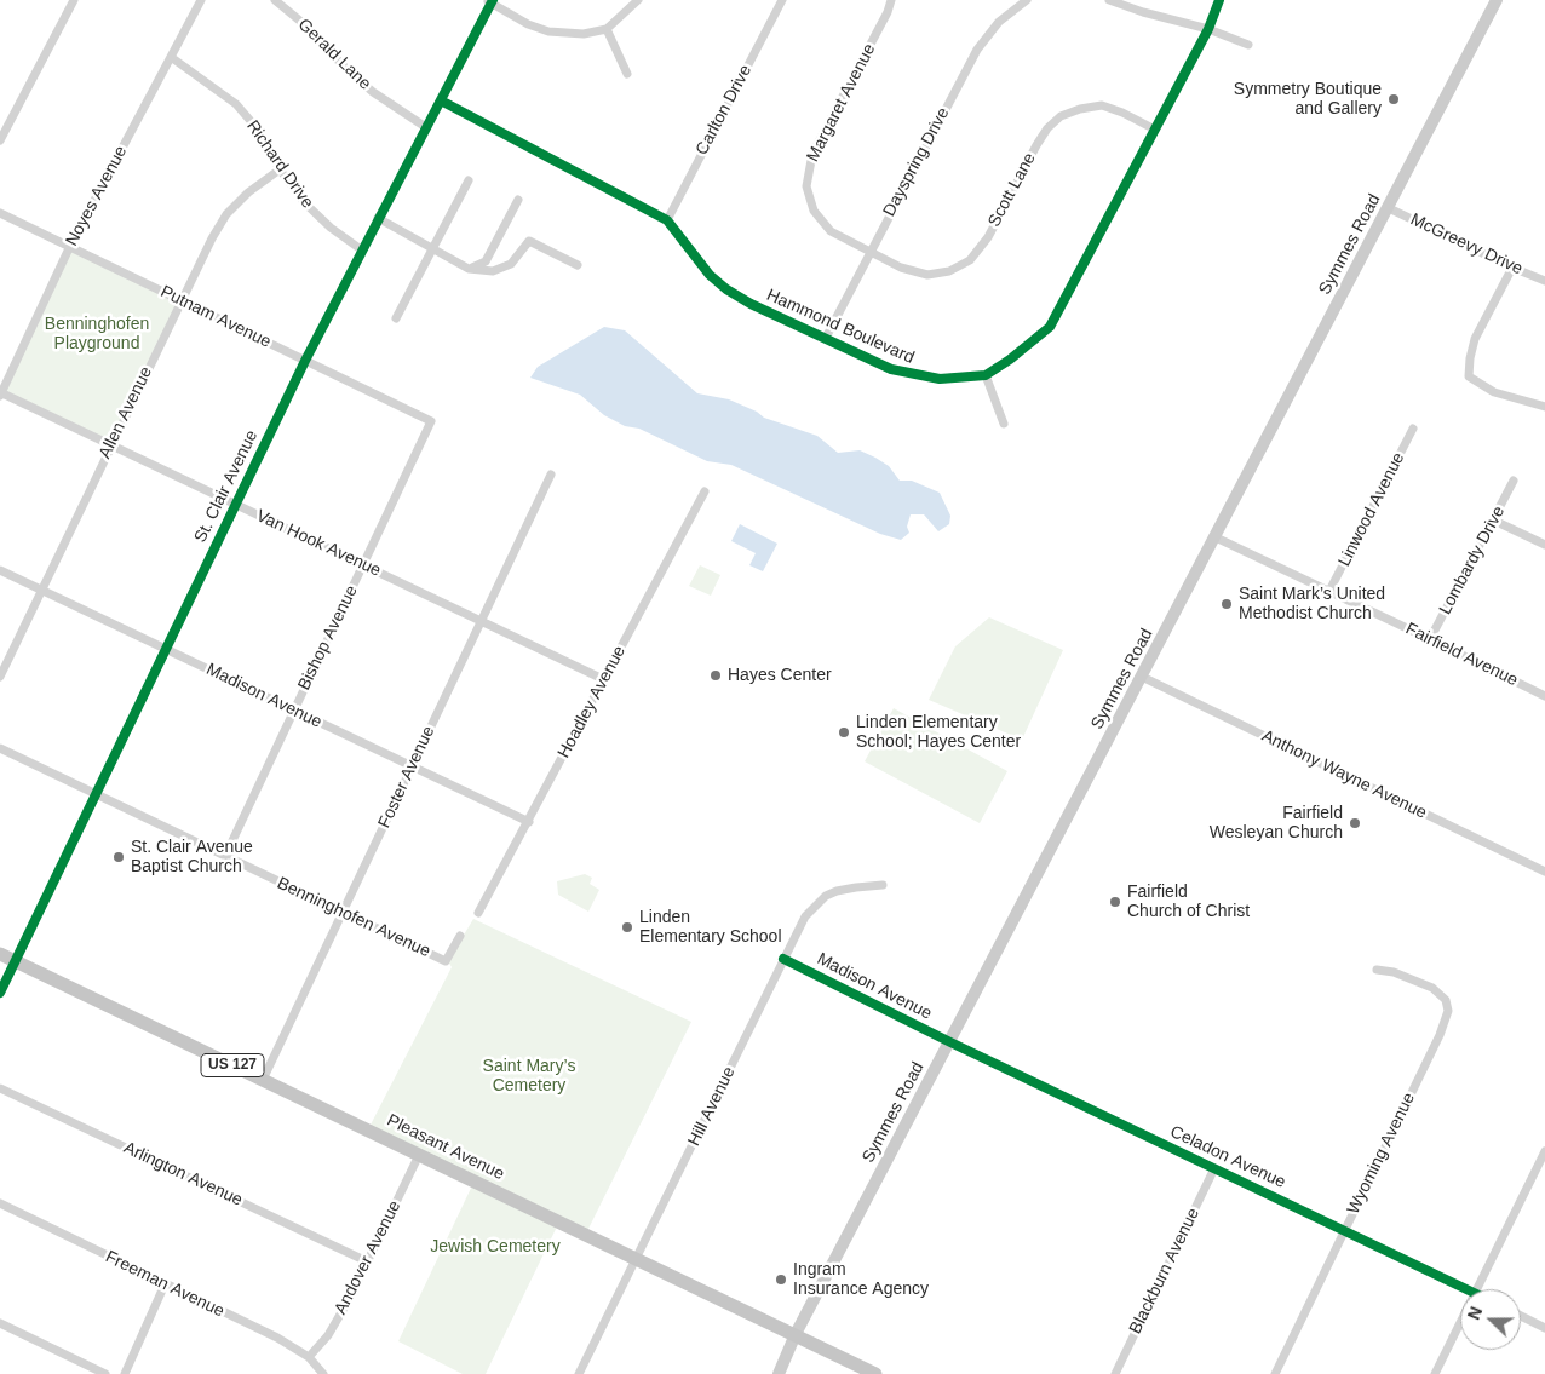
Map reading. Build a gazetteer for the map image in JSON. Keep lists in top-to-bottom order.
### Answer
{
  "streets": {
    "main road": ["Symmes Road", "US 127", "Pleasant Avenue"],
    "street": [
      "Gerald Lane",
      "Margaret Avenue",
      "Carlton Drive",
      "Dayspring Drive",
      "Richard Drive",
      "Scott Lane",
      "Noyes Avenue",
      "McGreevy Drive",
      "Putnam Avenue",
      "Hammond Boulevard",
      "Allen Avenue",
      "St. Clair Avenue",
      "Linwood Avenue",
      "Van Hook Avenue",
      "Lombardy Drive",
      "Bishop Avenue",
      "Fairfield Avenue",
      "Madison Avenue",
      "Hoadley Avenue",
      "Anthony Wayne Avenue",
      "Foster Avenue",
      "Benninghofen Avenue",
      "Hill Avenue",
      "Wyoming Avenue",
      "Celadon Avenue",
      "Arlington Avenue",
      "Andover Avenue",
      "Blackburn Avenue",
      "Freeman Avenue"
    ]
  },
  "crossings": [
    ["Gerald Lane", "St. Clair Avenue"],
    ["Margaret Avenue", "Dayspring Drive"],
    ["Margaret Avenue", "Scott Lane"],
    ["Carlton Drive", "Hammond Boulevard"],
    ["Dayspring Drive", "Scott Lane"],
    ["Dayspring Drive", "Hammond Boulevard"],
    ["Richard Drive", "Noyes Avenue"],
    ["Richard Drive", "Allen Avenue"],
    ["Richard Drive", "St. Clair Avenue"],
    ["Scott Lane", "Hammond Boulevard"],
    ["Noyes Avenue", "Putnam Avenue"],
    ["Noyes Avenue", "Van Hook Avenue"],
    ["Symmes Road", "McGreevy Drive"],
    ["Symmes Road", "Fairfield Avenue"],
    ["Symmes Road", "Madison Avenue"],
    ["Symmes Road", "Anthony Wayne Avenue"],
    ["Symmes Road", "Pleasant Avenue"],
    ["Symmes Road", "Celadon Avenue"],
    ["Putnam Avenue", "Allen Avenue"],
    ["Putnam Avenue", "St. Clair Avenue"],
    ["Putnam Avenue", "Bishop Avenue"],
    ["Hammond Boulevard", "St. Clair Avenue"],
    ["Allen Avenue", "Van Hook Avenue"],
    ["Allen Avenue", "Madison Avenue"],
    ["St. Clair Avenue", "Van Hook Avenue"],
    ["St. Clair Avenue", "Madison Avenue"],
    ["St. Clair Avenue", "Benninghofen Avenue"],
    ["St. Clair Avenue", "Pleasant Avenue"],
    ["Linwood Avenue", "Fairfield Avenue"],
    ["Van Hook Avenue", "Bishop Avenue"],
    ["Van Hook Avenue", "Hoadley Avenue"],
    ["Van Hook Avenue", "Foster Avenue"],
    ["Lombardy Drive", "Fairfield Avenue"],
    ["Bishop Avenue", "Madison Avenue"],
    ["Bishop Avenue", "Benninghofen Avenue"],
    ["Madison Avenue", "Hoadley Avenue"],
    ["Madison Avenue", "Foster Avenue"],
    ["Madison Avenue", "Hill Avenue"],
    ["Madison Avenue", "Celadon Avenue"],
    ["Foster Avenue", "Benninghofen Avenue"],
    ["Foster Avenue", "Pleasant Avenue"],
    ["Hill Avenue", "Pleasant Avenue"],
    ["Pleasant Avenue", "Andover Avenue"],
    ["Wyoming Avenue", "Celadon Avenue"],
    ["Celadon Avenue", "Blackburn Avenue"],
    ["Arlington Avenue", "Andover Avenue"],
    ["Andover Avenue", "Freeman Avenue"]
  ],
  "parks": ["Benninghofen Playground", "Saint Mary’s Cemetery", "Jewish Cemetery"],
  "places": [
    "Symmetry Boutique and Gallery",
    "Saint Mark’s United Methodist Church",
    "Hayes Center",
    "Linden Elementary School; Hayes Center",
    "Fairfield Wesleyan Church",
    "St. Clair Avenue Baptist Church",
    "Fairfield Church of Christ",
    "Linden Elementary School",
    "Ingram Insurance Agency"
  ],
  "north": "left"
}
